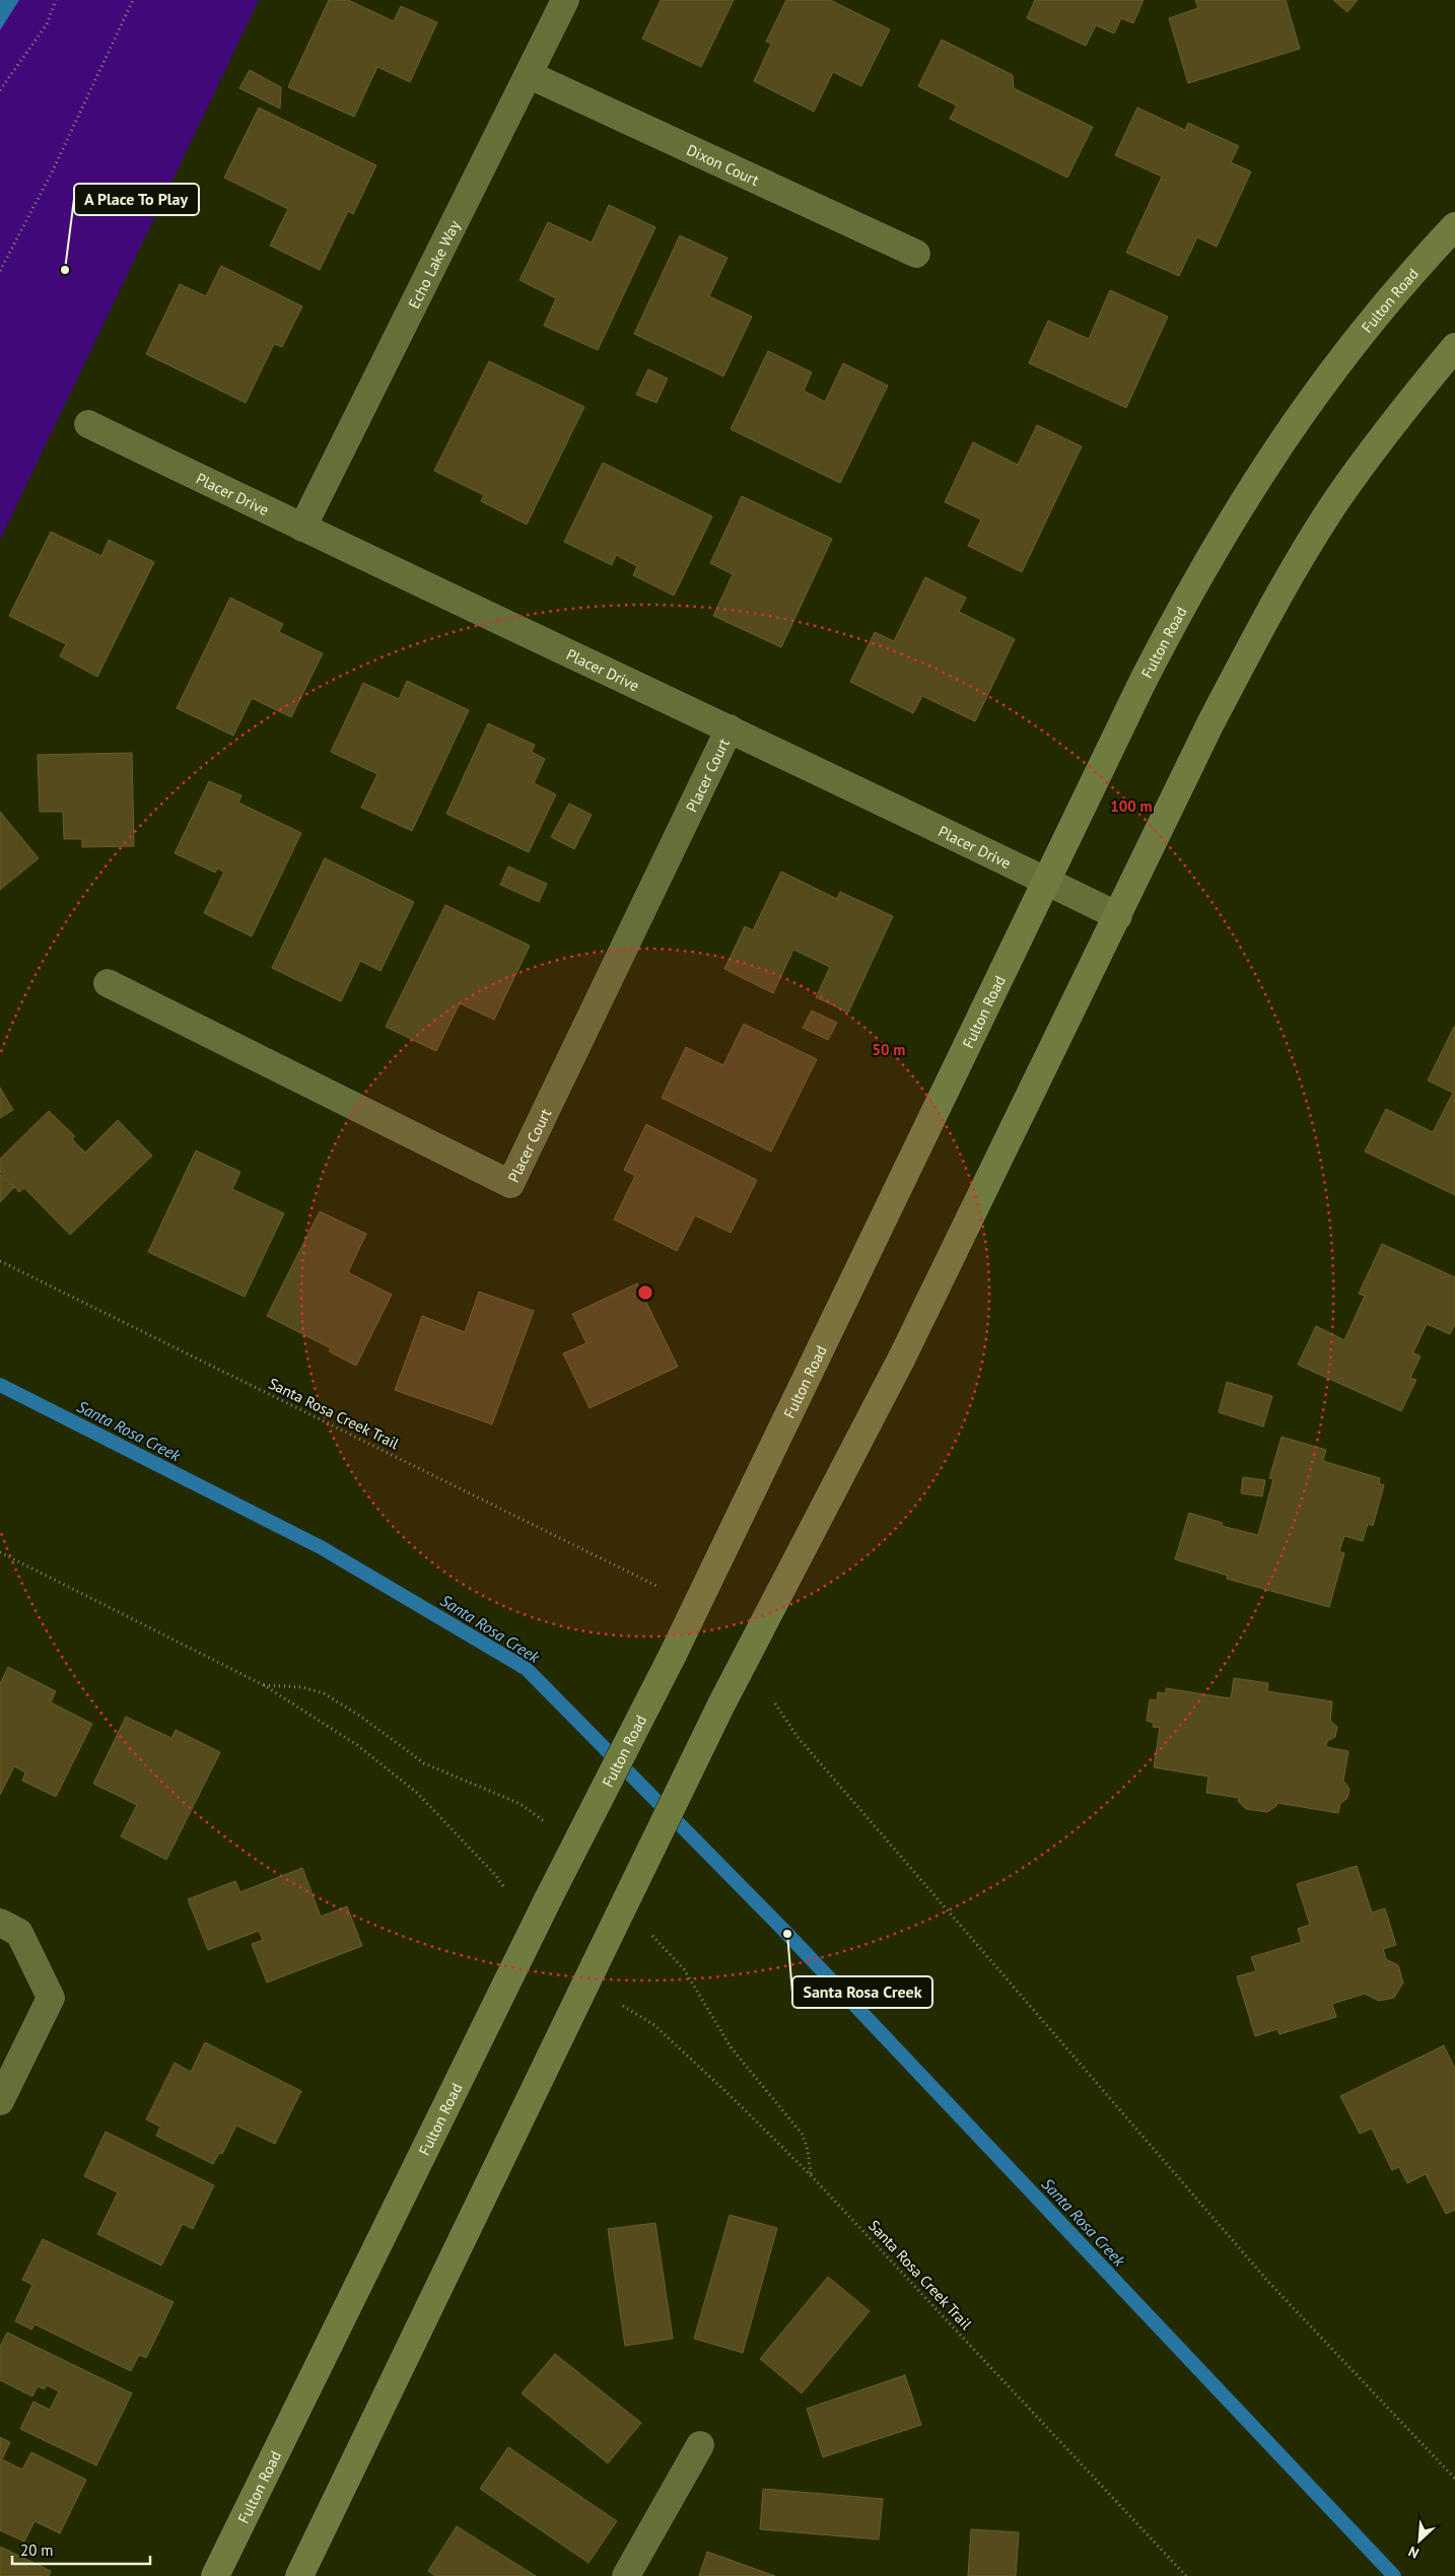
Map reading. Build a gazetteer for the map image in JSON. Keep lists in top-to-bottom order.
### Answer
{
  "streets": {
    "main road": ["Fulton Road"],
    "street": [
      "Dixon Court",
      "Echo Lake Way",
      "Placer Drive",
      "Placer Court"
    ],
    "path": ["Santa Rosa Creek Trail"]
  },
  "crossings": [
    ["Dixon Court", "Echo Lake Way"],
    ["Echo Lake Way", "Placer Drive"],
    ["Fulton Road", "Placer Drive"],
    ["Placer Drive", "Placer Court"]
  ],
  "water": ["Santa Rosa Creek"],
  "places": ["A Place To Play", "Santa Rosa Creek"],
  "scale_bar": "20 m",
  "north": "bottom left",
  "rings": ["100 m", "50 m"]
}
